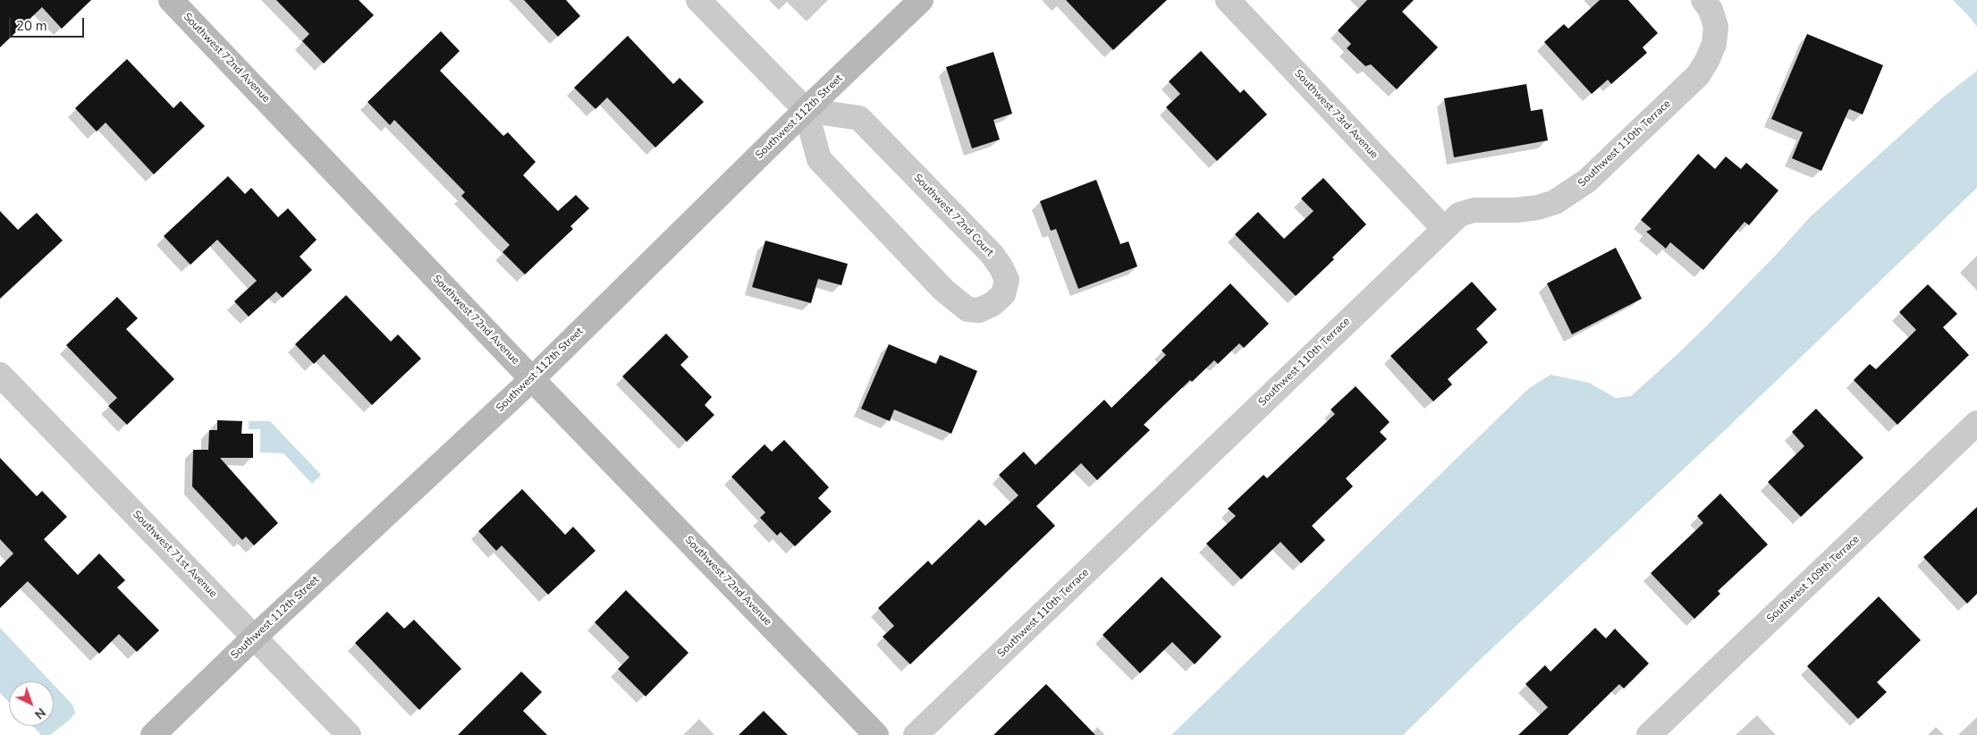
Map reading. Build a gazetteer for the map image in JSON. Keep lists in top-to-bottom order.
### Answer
{
  "streets": {
    "main road": ["Southwest 72nd Avenue", "Southwest 112th Street"],
    "street": [
      "Southwest 73rd Avenue",
      "Southwest 110th Terrace",
      "Southwest 72nd Court",
      "Southwest 71st Avenue",
      "Southwest 109th Terrace"
    ]
  },
  "crossings": [
    ["Southwest 72nd Avenue", "Southwest 112th Street"],
    ["Southwest 73rd Avenue", "Southwest 110th Terrace"],
    ["Southwest 112th Street", "Southwest 72nd Court"],
    ["Southwest 112th Street", "Southwest 71st Avenue"]
  ],
  "scale_bar": "20 m",
  "north": "bottom right"
}
